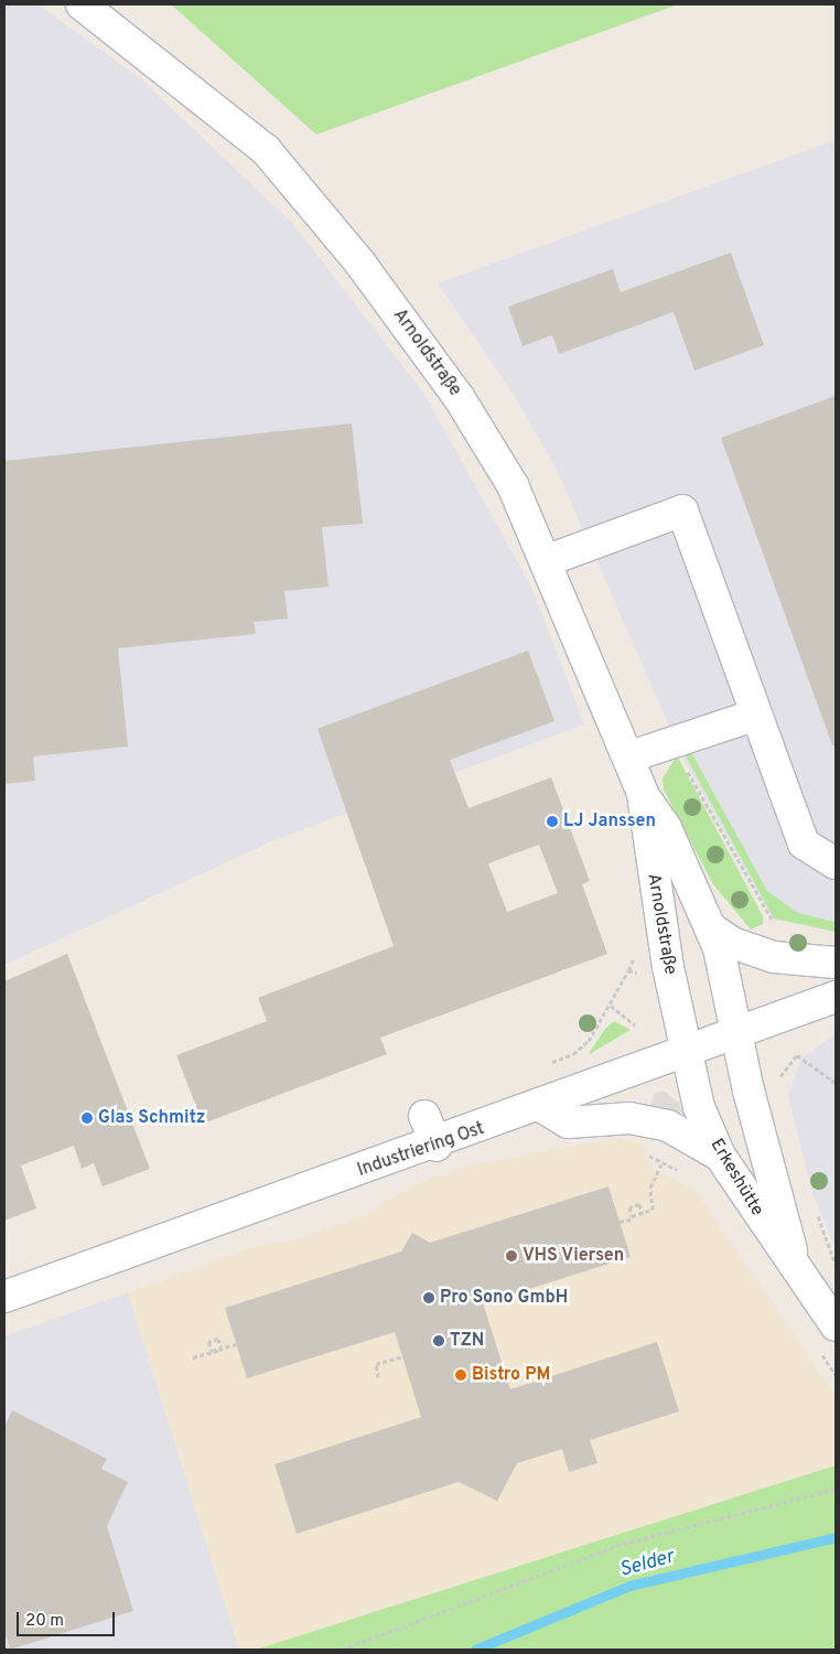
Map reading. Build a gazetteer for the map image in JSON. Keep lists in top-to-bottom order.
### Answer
{
  "streets": {
    "street": ["Arnoldstraße", "Industriering Ost", "Erkeshütte"]
  },
  "crossings": [
    ["Arnoldstraße", "Industriering Ost"],
    ["Arnoldstraße", "Erkeshütte"],
    ["Industriering Ost", "Erkeshütte"]
  ],
  "water": ["Selder"],
  "places": [
    "LJ Janssen",
    "Glas Schmitz",
    "VHS Viersen",
    "Pro Sono GmbH",
    "TZN",
    "Bistro PM"
  ],
  "scale_bar": "20 m"
}
